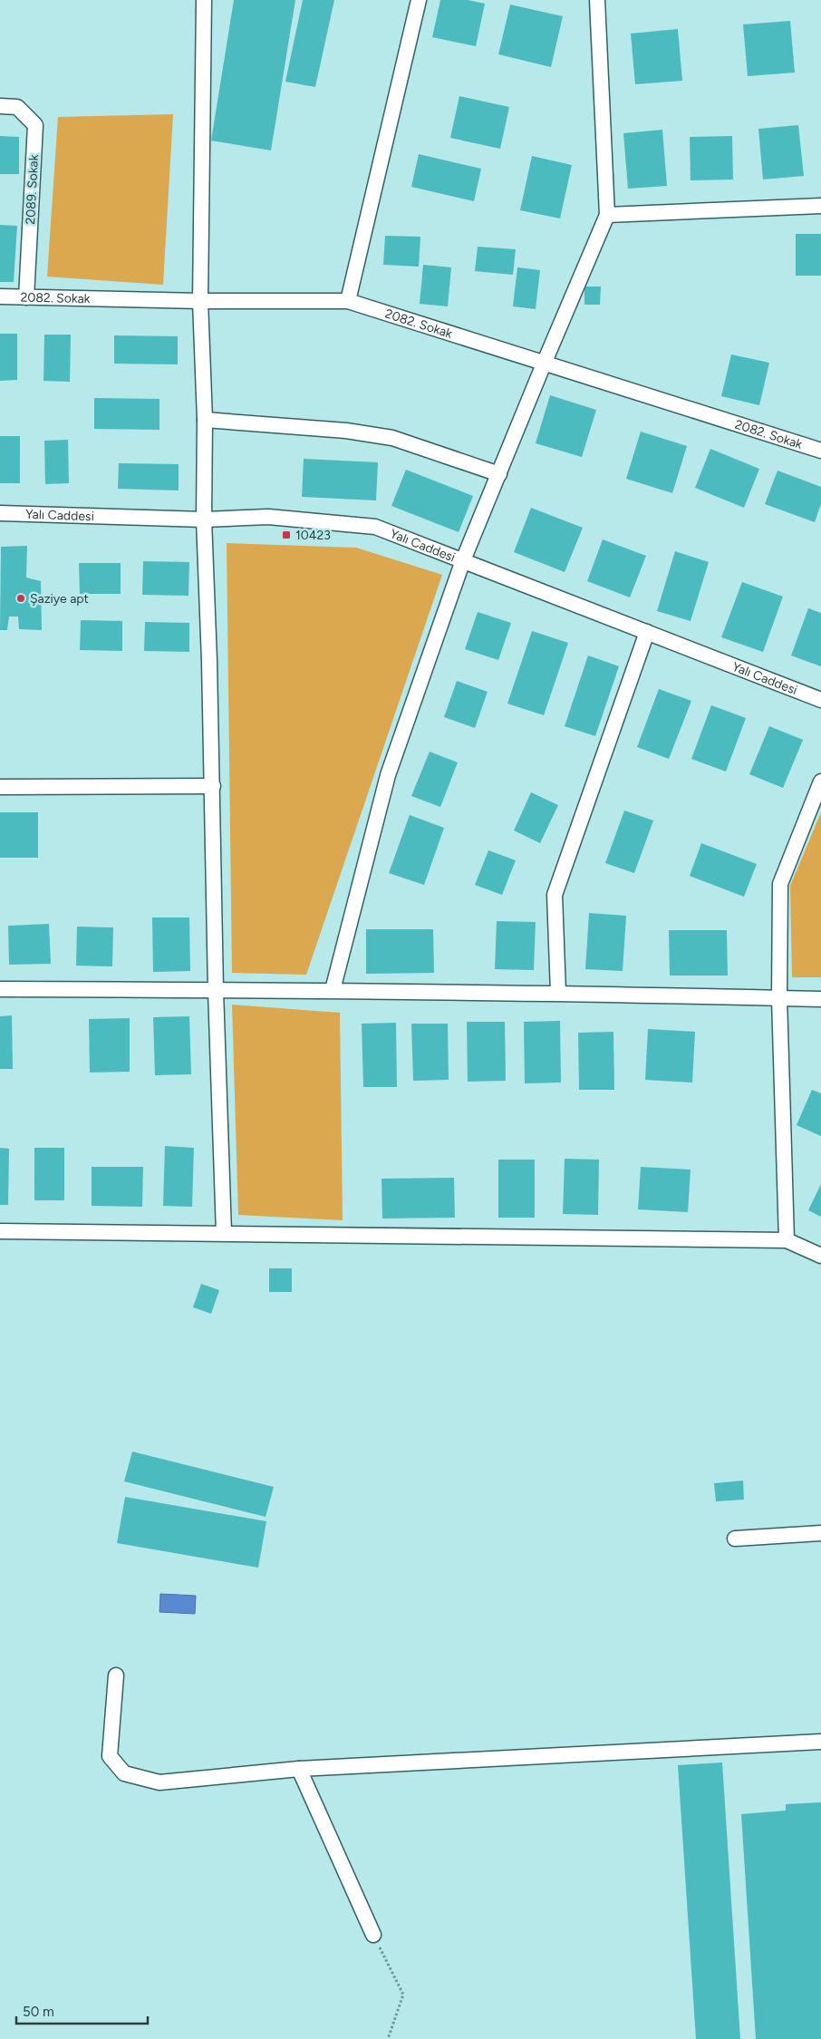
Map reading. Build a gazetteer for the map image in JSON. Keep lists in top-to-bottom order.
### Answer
{
  "streets": {
    "street": ["2089. Sokak", "2082. Sokak", "Yalı Caddesi"]
  },
  "crossings": [
    ["2089. Sokak", "2082. Sokak"]
  ],
  "places": {
    "transit": ["10423"],
    "other": ["Şaziye apt"]
  },
  "scale_bar": "50 m"
}
